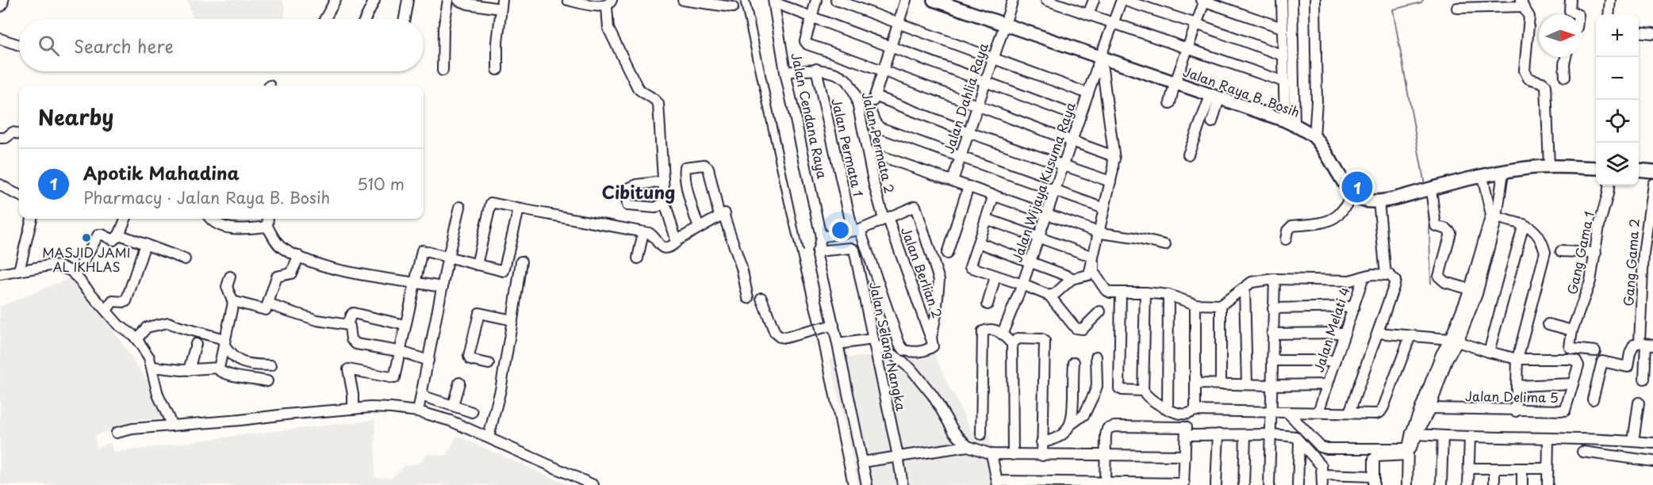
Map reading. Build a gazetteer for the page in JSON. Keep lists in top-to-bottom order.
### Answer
{
  "streets": {
    "main road": ["Jalan Raya B. Bosih"],
    "street": [
      "Jalan Dahlia Raya",
      "Jalan Cendana Raya",
      "Jalan Permata 2",
      "Jalan Permata 1",
      "Jalan Wijaya Kusuma Raya",
      "Gang Gama 1",
      "Gang Gama 2",
      "Jalan Berlian 2",
      "Jalan Melati 4",
      "Jalan Selang Nangka",
      "Jalan Delima 5"
    ]
  },
  "crossings": [
    ["Jalan Raya B. Bosih", "Jalan Dahlia Raya"],
    ["Jalan Raya B. Bosih", "Jalan Wijaya Kusuma Raya"],
    ["Jalan Cendana Raya", "Jalan Permata 2"],
    ["Jalan Permata 2", "Jalan Permata 1"],
    ["Jalan Permata 2", "Jalan Berlian 2"],
    ["Jalan Permata 1", "Jalan Berlian 2"]
  ],
  "districts": ["Cibitung"],
  "places": ["MASJID JAMI AL IKHLAS"],
  "north": "right",
  "page": {
    "map_buttons": ["+", "−"],
    "search": "Search here",
    "heading": "Nearby",
    "list": [
      {
        "mark": "1",
        "name": "Apotik Mahadina",
        "note": "Pharmacy · Jalan Raya B. Bosih",
        "value": "510 m"
      }
    ],
    "pins": "1"
  }
}
